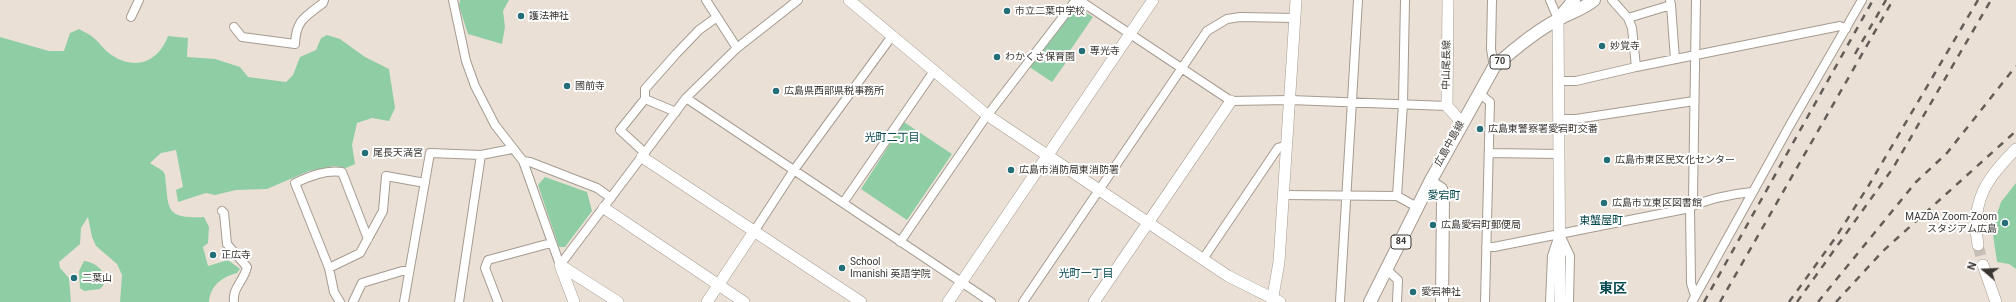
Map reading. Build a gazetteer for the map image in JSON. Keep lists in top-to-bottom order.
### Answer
{
  "streets": {
    "main road": ["70", "広島中島線", "84"],
    "street": ["中山尾長線"]
  },
  "crossings": [
    ["広島中島線", "84"]
  ],
  "districts": [
    "光町二丁目",
    "愛宕町",
    "東蟹屋町",
    "光町一丁目",
    "東区"
  ],
  "places": [
    "市立二葉中学校",
    "護法神社",
    "妙覚寺",
    "専光寺",
    "わかくさ保育園",
    "國前寺",
    "広島県西部県税事務所",
    "広島東警察署愛宕町交番",
    "尾長天満宮",
    "広島市東区民文化センター",
    "広島市消防局東消防署",
    "広島市立東区図書館",
    "MAZDA Zoom-Zoom スタジアム広島",
    "広島愛宕町郵便局",
    "正広寺",
    "School Imanishi 英語学院",
    "二葉山",
    "愛宕神社"
  ],
  "north": "left"
}
